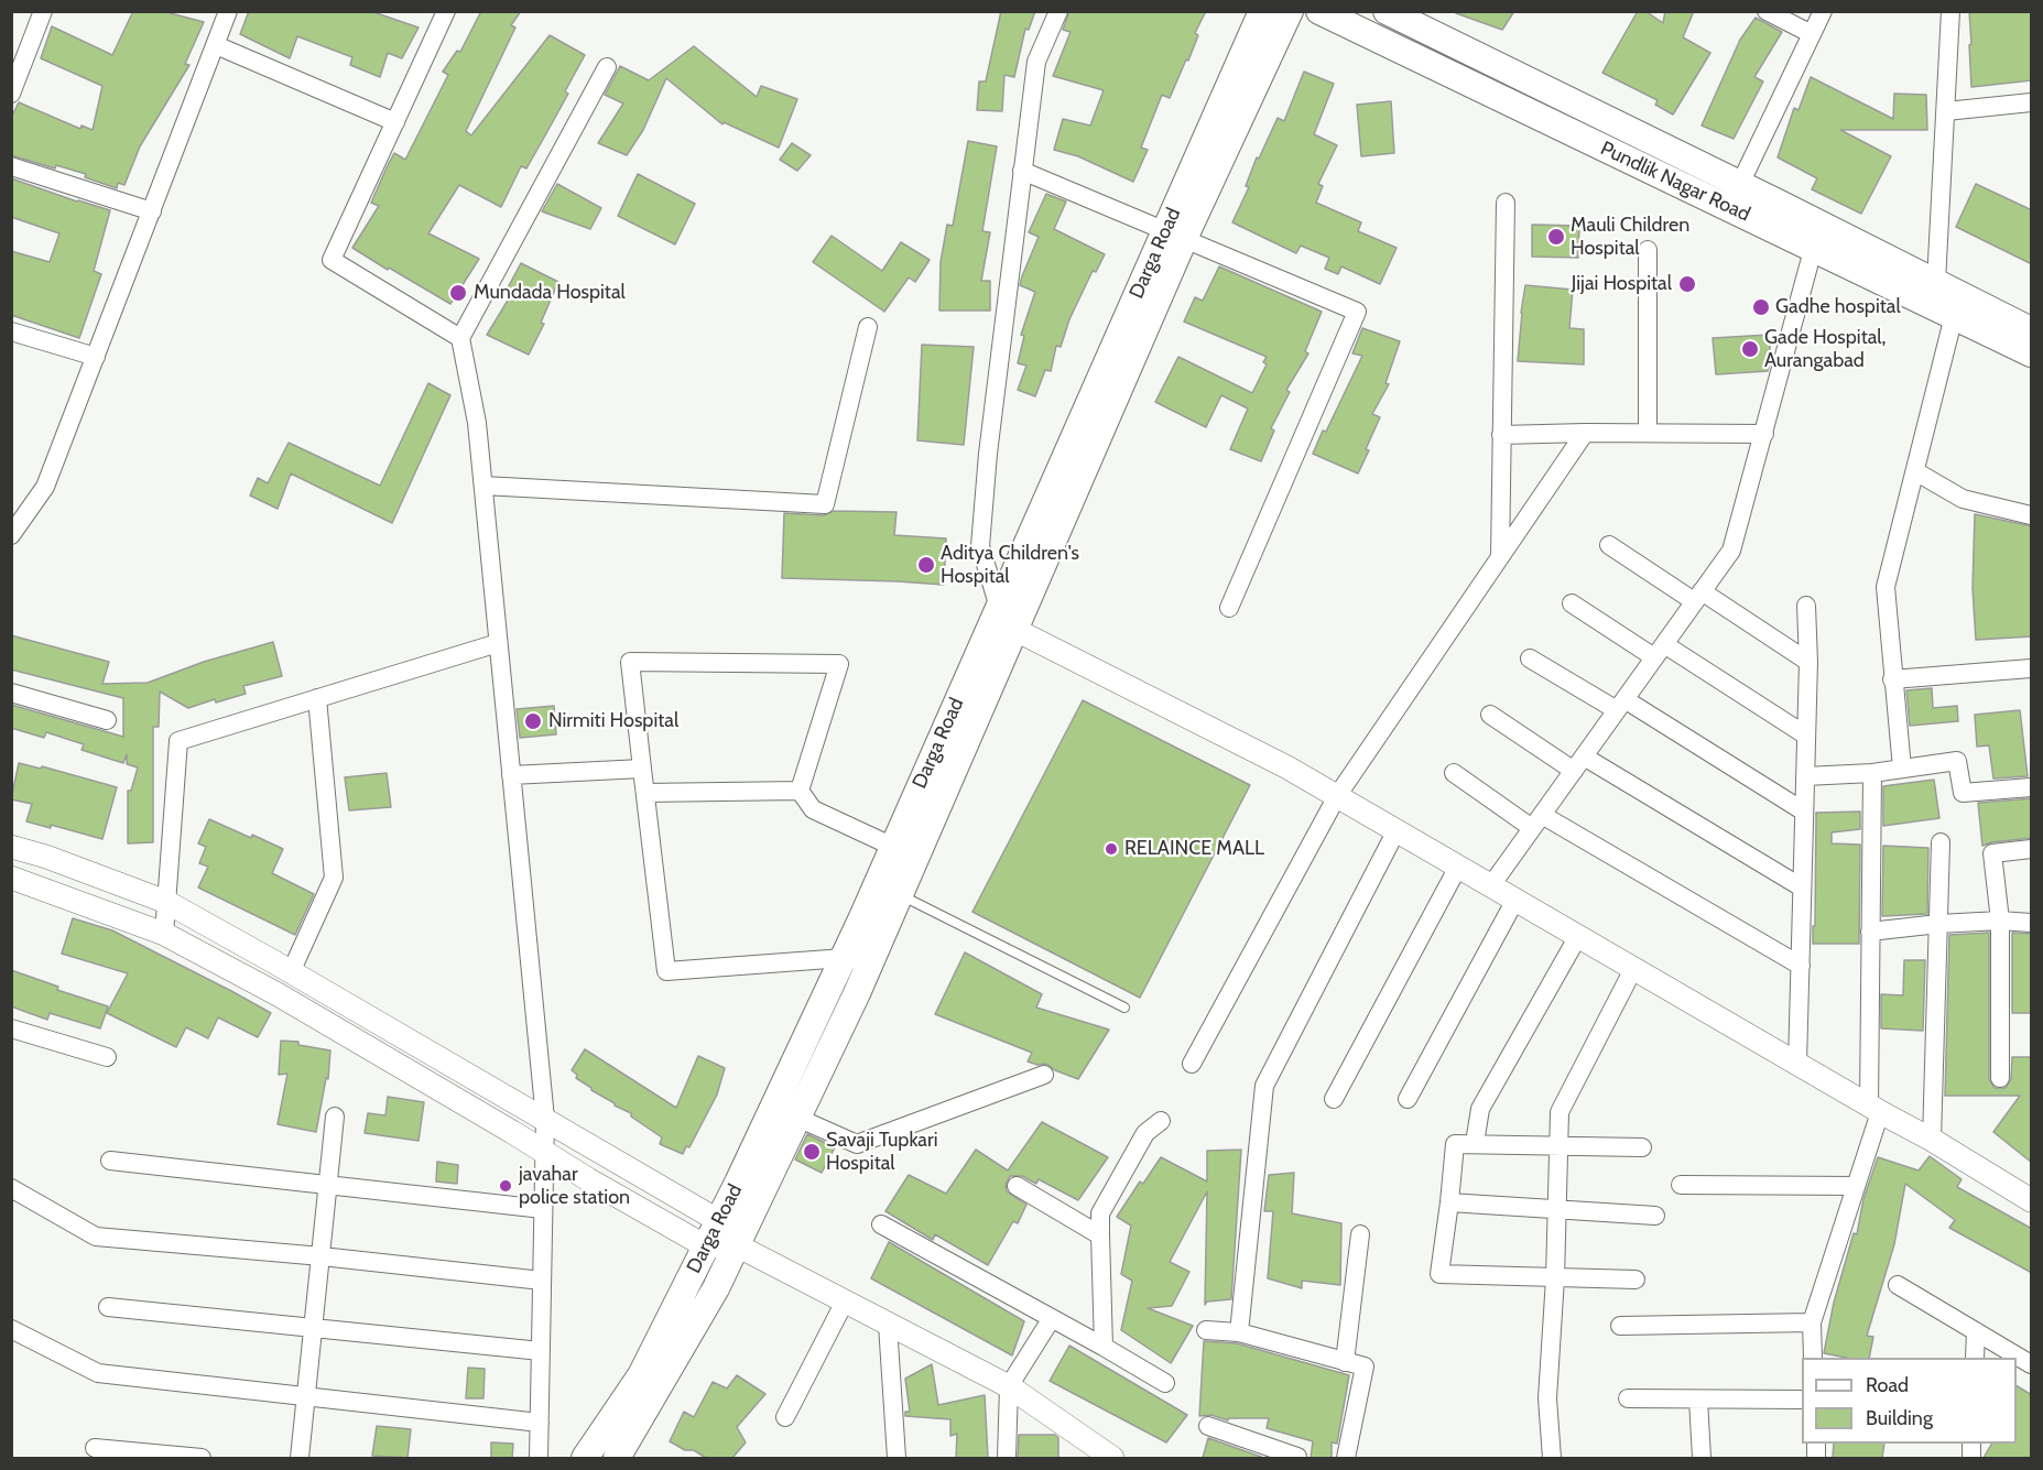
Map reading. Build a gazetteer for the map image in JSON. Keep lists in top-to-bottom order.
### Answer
{
  "streets": {
    "main road": ["Pundlik Nagar Road", "Darga Road"]
  },
  "places": [
    "Mauli Children Hospital",
    "Jijai Hospital",
    "Mundada Hospital",
    "Gadhe hospital",
    "Gade Hospital, Aurangabad",
    "Aditya Children's Hospital",
    "Nirmiti Hospital",
    "RELAINCE MALL",
    "Savaji Tupkari Hospital",
    "javahar police station"
  ],
  "legend": ["Road", "Building"]
}
